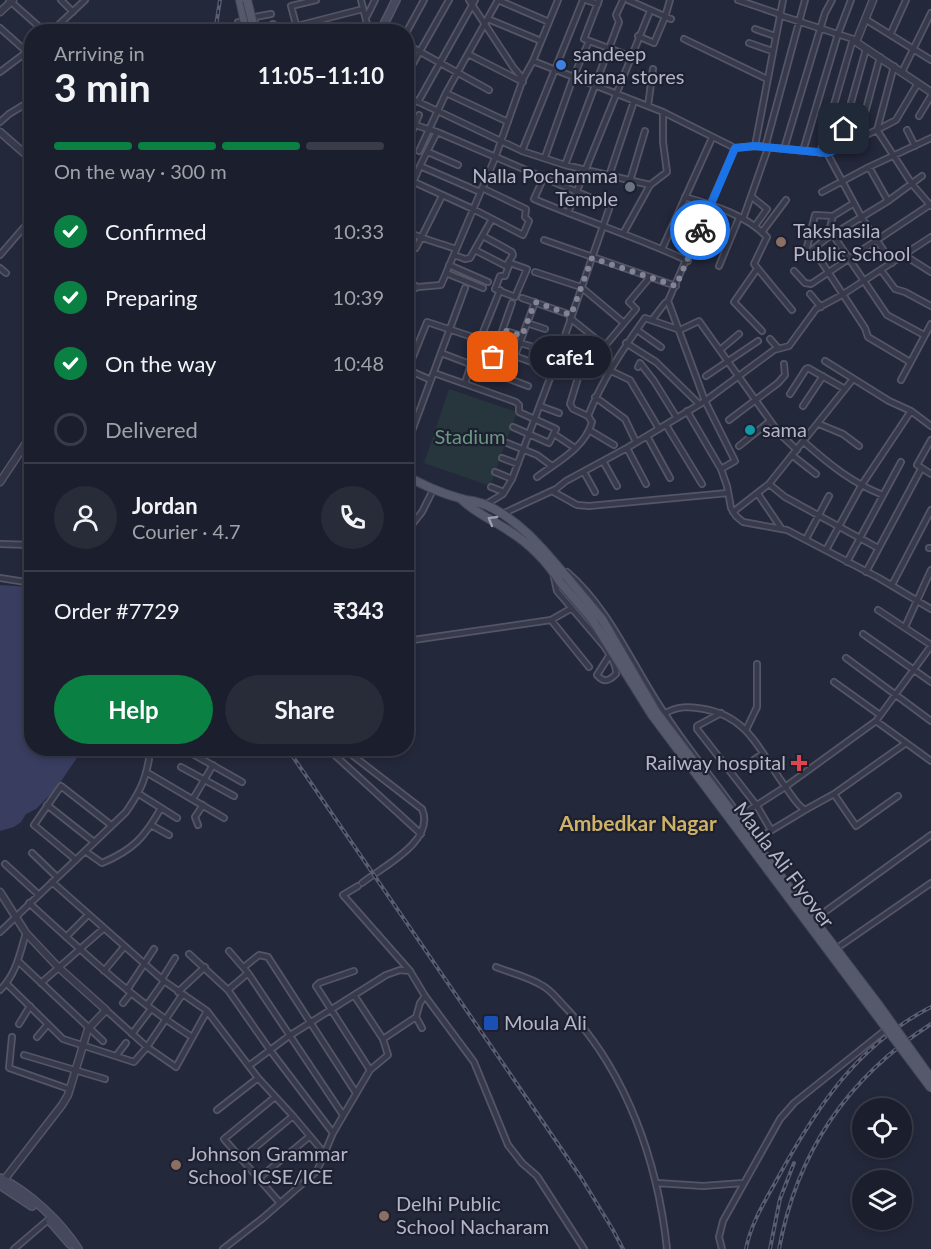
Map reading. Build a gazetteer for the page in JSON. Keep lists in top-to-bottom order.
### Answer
{
  "streets": {
    "main road": ["Maula Ali Flyover"]
  },
  "districts": ["Ambedkar Nagar"],
  "parks": ["Stadium"],
  "places": {
    "other": [
      "sandeep kirana stores",
      "Nalla Pochamma Temple",
      "Takshasila Public School",
      "cafe1",
      "sama",
      "Johnson Grammar School ICSE/ICE",
      "Delhi Public School Nacharam"
    ],
    "health": ["Railway hospital"],
    "transit": ["Moula Ali"]
  },
  "page": {
    "heading": ["3 min", "Arriving in", "11:05–11:10"],
    "panel": [
      "Jordan",
      "Courier · 4.7",
      "Order #7729",
      "₹343"
    ],
    "bar": "On the way · 300 m",
    "list": [
      ["Confirmed", "10:33"],
      ["Preparing", "10:39"],
      ["On the way", "10:48"],
      "Delivered"
    ],
    "bubble": "cafe1",
    "buttons": ["Help", "Share"]
  }
}
